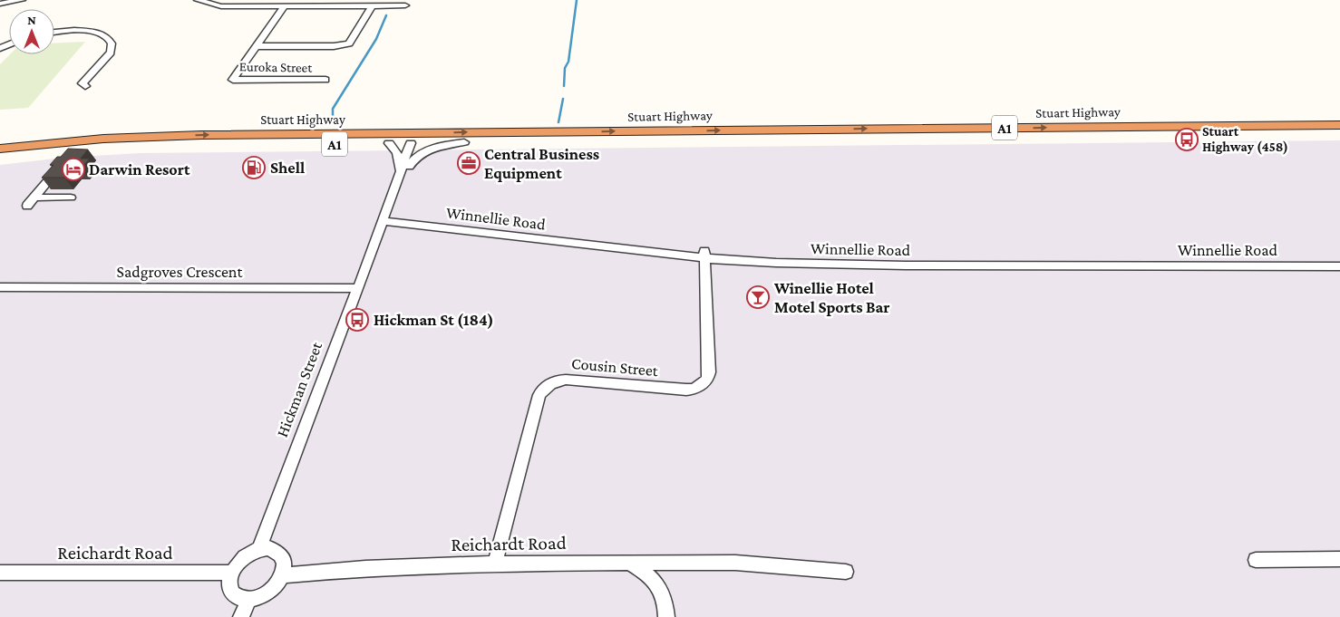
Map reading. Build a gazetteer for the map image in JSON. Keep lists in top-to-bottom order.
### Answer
{
  "streets": {
    "highway": ["Stuart Highway", "A1"],
    "street": [
      "Euroka Street",
      "Winnellie Road",
      "Sadgroves Crescent",
      "Cousin Street",
      "Hickman Street",
      "Reichardt Road"
    ]
  },
  "crossings": [
    ["Stuart Highway", "Hickman Street"],
    ["Winnellie Road", "Cousin Street"],
    ["Winnellie Road", "Hickman Street"],
    ["Sadgroves Crescent", "Hickman Street"],
    ["Cousin Street", "Reichardt Road"],
    ["Hickman Street", "Reichardt Road"]
  ],
  "places": {
    "bus stop": ["Stuart Highway (458)", "Hickman St (184)"],
    "office": ["Central Business Equipment"],
    "fuel station": ["Shell"],
    "hotel": ["Darwin Resort"],
    "bar": ["Winellie Hotel Motel Sports Bar"]
  },
  "north": "top"
}
